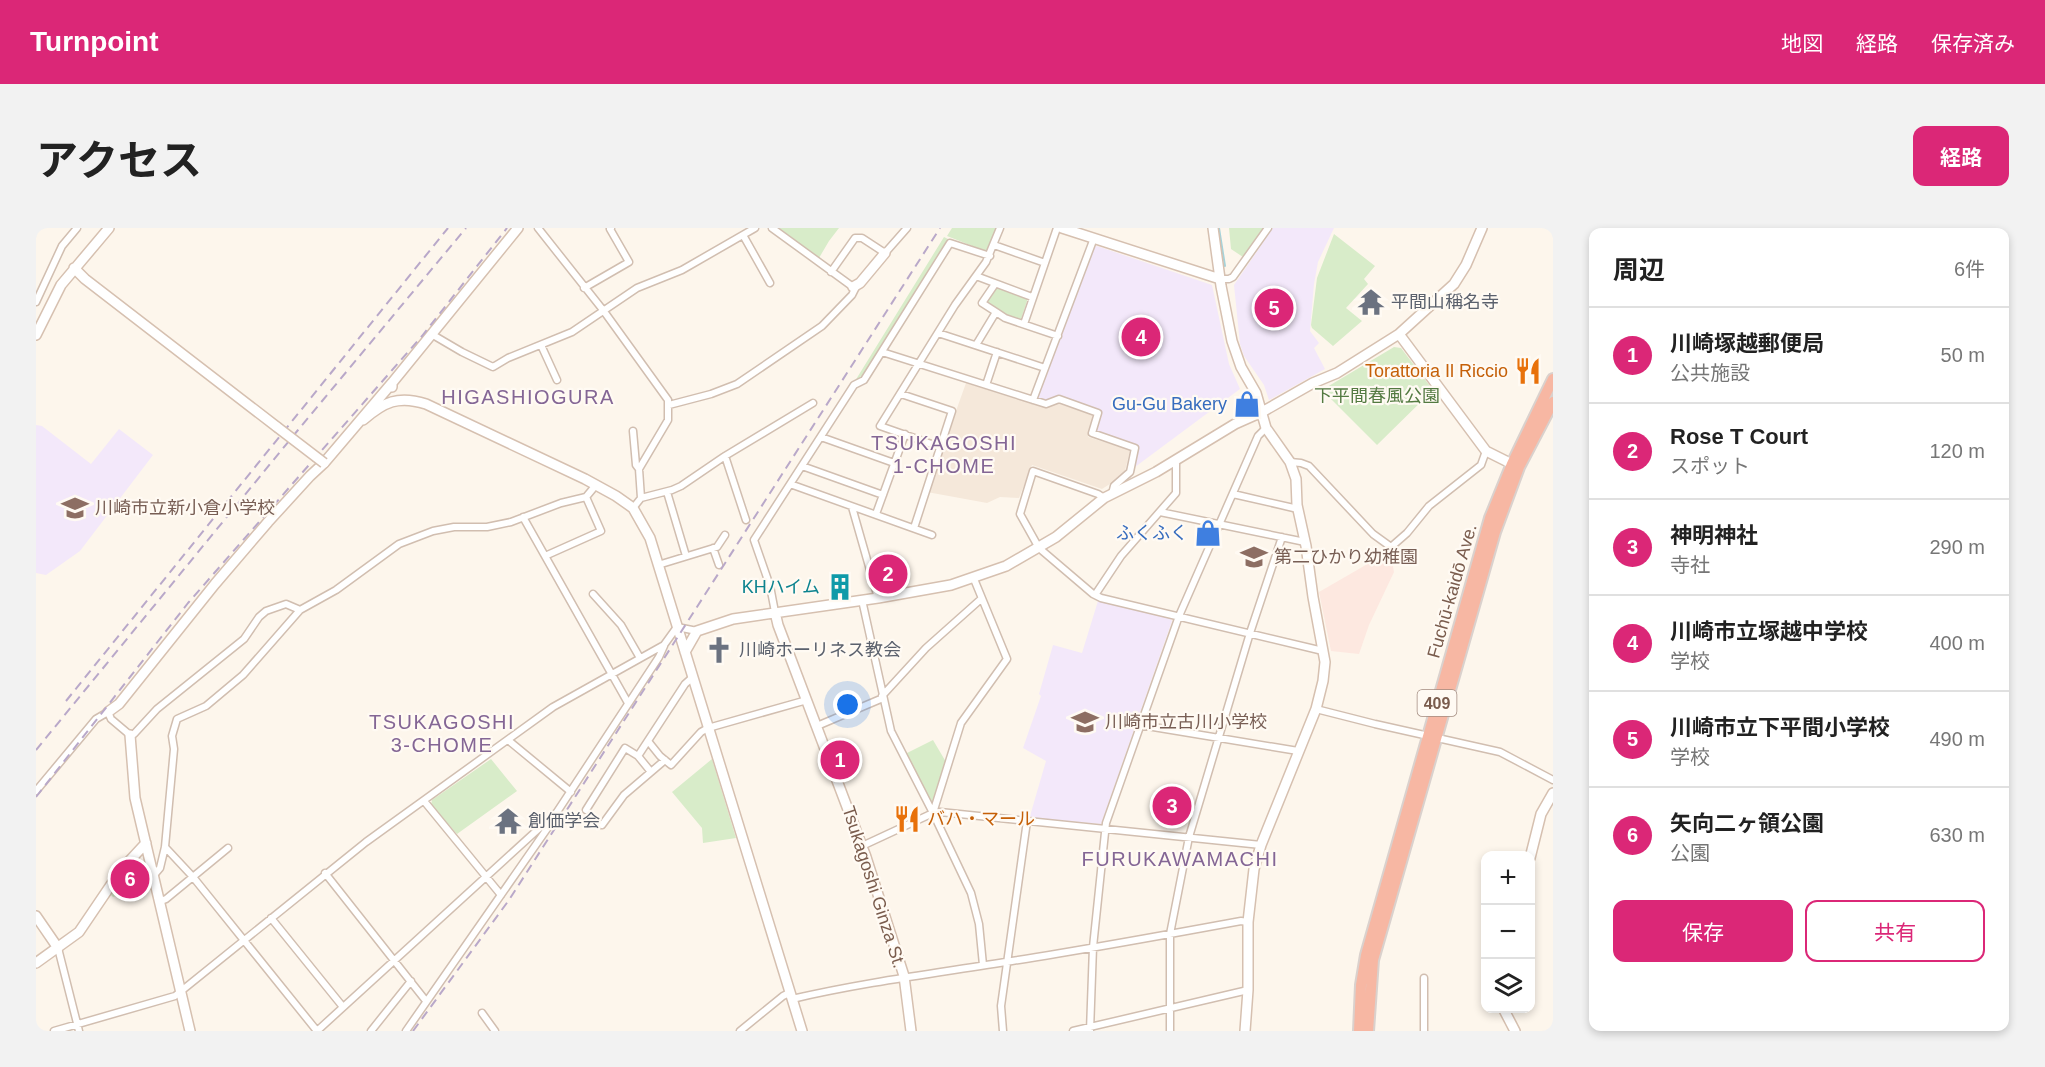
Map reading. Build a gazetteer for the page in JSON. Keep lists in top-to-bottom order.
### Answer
{
  "streets": {
    "highway": ["Fuchū-kaidō Ave.", "409"],
    "street": ["Tsukagoshi Ginza St."]
  },
  "districts": [
    "HIGASHIOGURA",
    "TSUKAGOSHI 1-CHOME",
    "TSUKAGOSHI 3-CHOME",
    "FURUKAWAMACHI"
  ],
  "parks": ["下平間春風公園"],
  "places": {
    "temple": ["平間山稱名寺", "創価学会"],
    "restaurant": ["Torattoria Il Riccio", "バハ・マール"],
    "shop": ["Gu-Gu Bakery", "ふくふく"],
    "school or university": ["川崎市立新小倉小学校", "第二ひかり幼稚園", "川崎市立古川小学校"],
    "building": ["KHハイム"],
    "church": ["川崎ホーリネス教会"]
  },
  "page": {
    "header": "Turnpoint",
    "nav": ["地図", "経路", "保存済み"],
    "title": "アクセス",
    "buttons": [
      "経路",
      ["保存", "共有"]
    ],
    "heading": ["周辺", "6件"],
    "pins": [
      "5",
      "4",
      "2",
      "1",
      "3",
      "6"
    ],
    "list": [
      {
        "mark": "1",
        "name": "川崎塚越郵便局",
        "note": "公共施設",
        "value": "50 m"
      },
      {
        "mark": "2",
        "name": "Rose T Court",
        "note": "スポット",
        "value": "120 m"
      },
      {
        "mark": "3",
        "name": "神明神社",
        "note": "寺社",
        "value": "290 m"
      },
      {
        "mark": "4",
        "name": "川崎市立塚越中学校",
        "note": "学校",
        "value": "400 m"
      },
      {
        "mark": "5",
        "name": "川崎市立下平間小学校",
        "note": "学校",
        "value": "490 m"
      },
      {
        "mark": "6",
        "name": "矢向二ヶ領公園",
        "note": "公園",
        "value": "630 m"
      }
    ],
    "map_buttons": ["+", "−"]
  }
}
